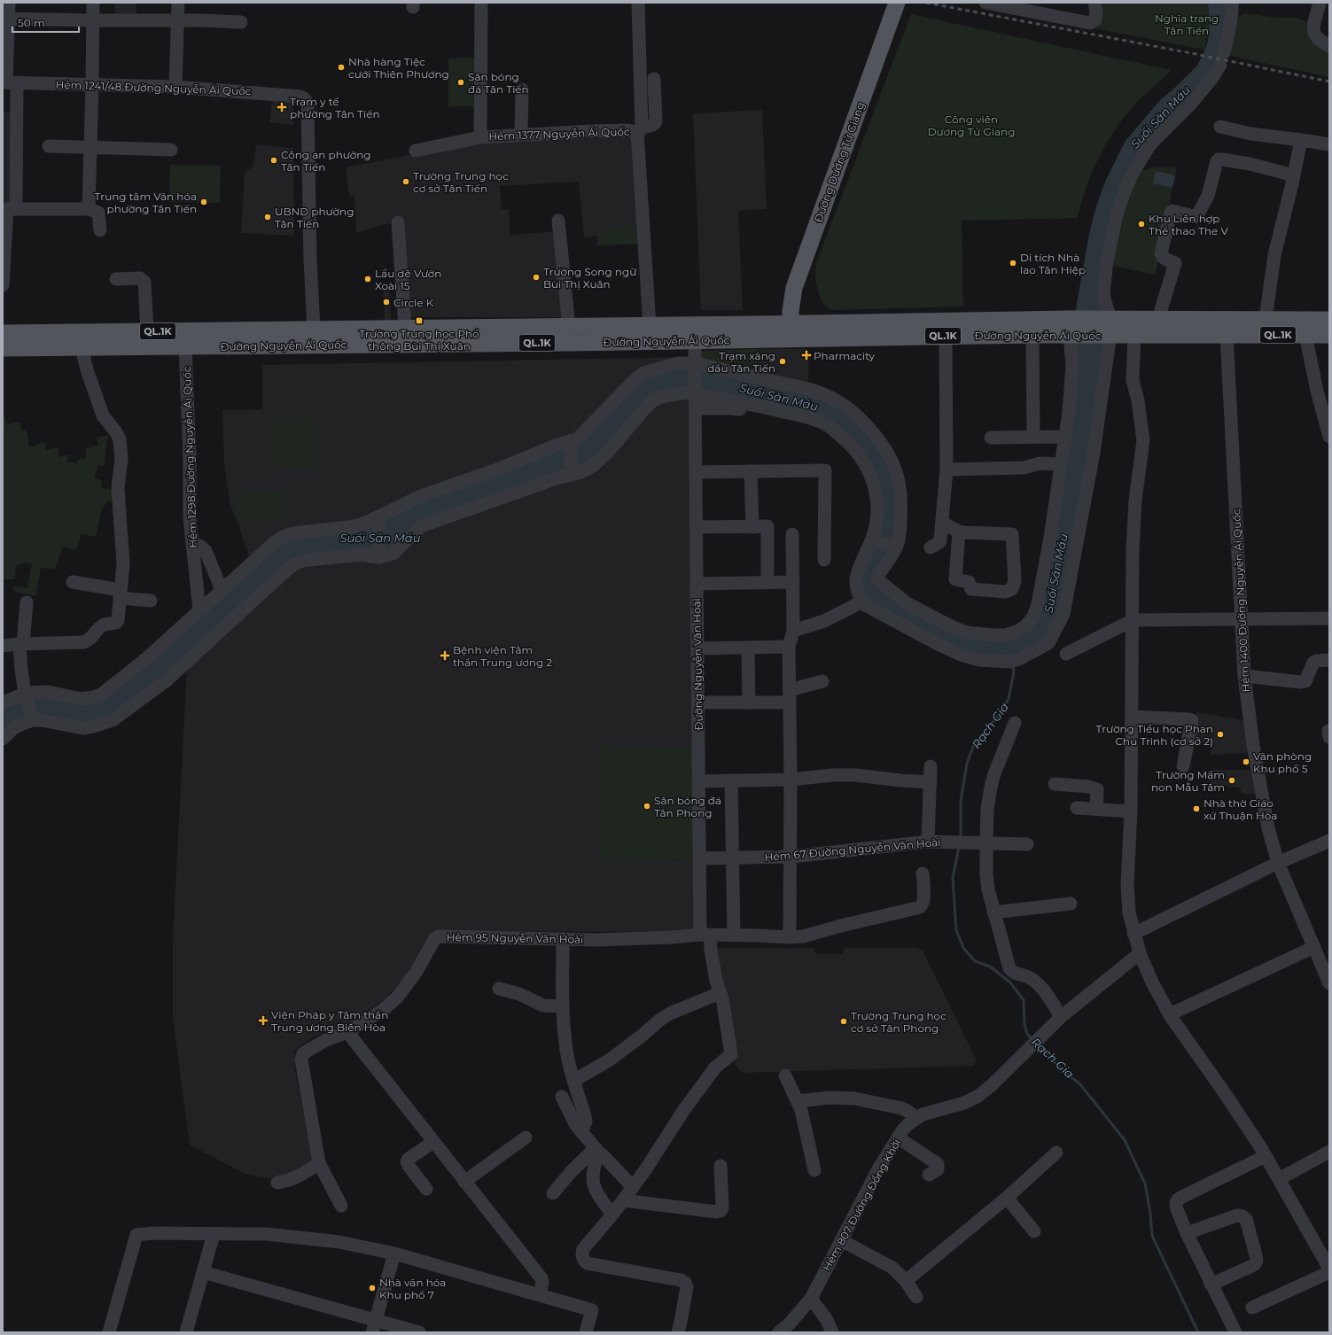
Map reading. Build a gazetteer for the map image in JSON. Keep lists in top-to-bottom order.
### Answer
{
  "streets": {
    "main road": ["Đường Dương Tử Giang", "QL.1K", "Đường Nguyễn Ái Quốc"],
    "street": [
      "Hẻm 1241/48 Đường Nguyễn Ái Quốc",
      "Hẻm 1377 Nguyễn Ái Quốc",
      "Hẻm 1298 Đường Nguyễn Ái Quốc",
      "Hẻm 1400 Đường Nguyễn Ái Quốc",
      "Đường Nguyễn Văn Hoài",
      "Hẻm 67 Đường Nguyễn Văn Hoài",
      "Hẻm 95 Nguyễn Văn Hoài",
      "Hẻm 807 Đường Đồng Khởi"
    ]
  },
  "crossings": [
    ["Hẻm 1241/48 Đường Nguyễn Ái Quốc", "Đường Nguyễn Ái Quốc"],
    ["Hẻm 1377 Nguyễn Ái Quốc", "Đường Nguyễn Ái Quốc"],
    ["Đường Dương Tử Giang", "Đường Nguyễn Ái Quốc"],
    ["Đường Nguyễn Ái Quốc", "Hẻm 1298 Đường Nguyễn Ái Quốc"],
    ["Đường Nguyễn Ái Quốc", "Hẻm 1400 Đường Nguyễn Ái Quốc"],
    ["Đường Nguyễn Văn Hoài", "Hẻm 67 Đường Nguyễn Văn Hoài"],
    ["Đường Nguyễn Văn Hoài", "Hẻm 95 Nguyễn Văn Hoài"]
  ],
  "water": ["Suối Săn Máu", "Rạch Gia"],
  "parks": ["Nghĩa trang Tân Tiến", "Công viên Dương Tử Giang"],
  "places": {
    "other": [
      "Nhà hàng Tiệc cưới Thiên Phương",
      "Sân bóng đá Tân Tiến",
      "Công an phường Tân Tiến",
      "Trường Trung học cơ sở Tân Tiến",
      "Trung tâm Văn hóa phường Tân Tiến",
      "UBND phường Tân Tiến",
      "Khu Liên hợp Thể thao The V",
      "Di tích Nhà lao Tân Hiệp",
      "Trường Song ngữ Bùi Thị Xuân",
      "Lẩu dê Vườn Xoài 15",
      "Circle K",
      "Trạm xăng dầu Tân Tiến",
      "Trường Tiểu học Phan Chu Trinh (cơ sở 2)",
      "Văn phòng Khu phố 5",
      "Trường Mầm non Mẫu Tâm",
      "Sân bóng đá Tân Phong",
      "Nhà thờ Giáo xứ Thuận Hòa",
      "Trường Trung học cơ sở Tân Phong",
      "Nhà văn hóa Khu phố 7"
    ],
    "health": [
      "Trạm y tế phường Tân Tiến",
      "Pharmacity",
      "Bệnh viện Tâm thần Trung ương 2",
      "Viện Pháp y Tâm thần Trung ương Biên Hòa"
    ],
    "transit": ["Trường Trung học Phổ thông Bùi Thị Xuân"]
  },
  "scale_bar": "50 m"
}
